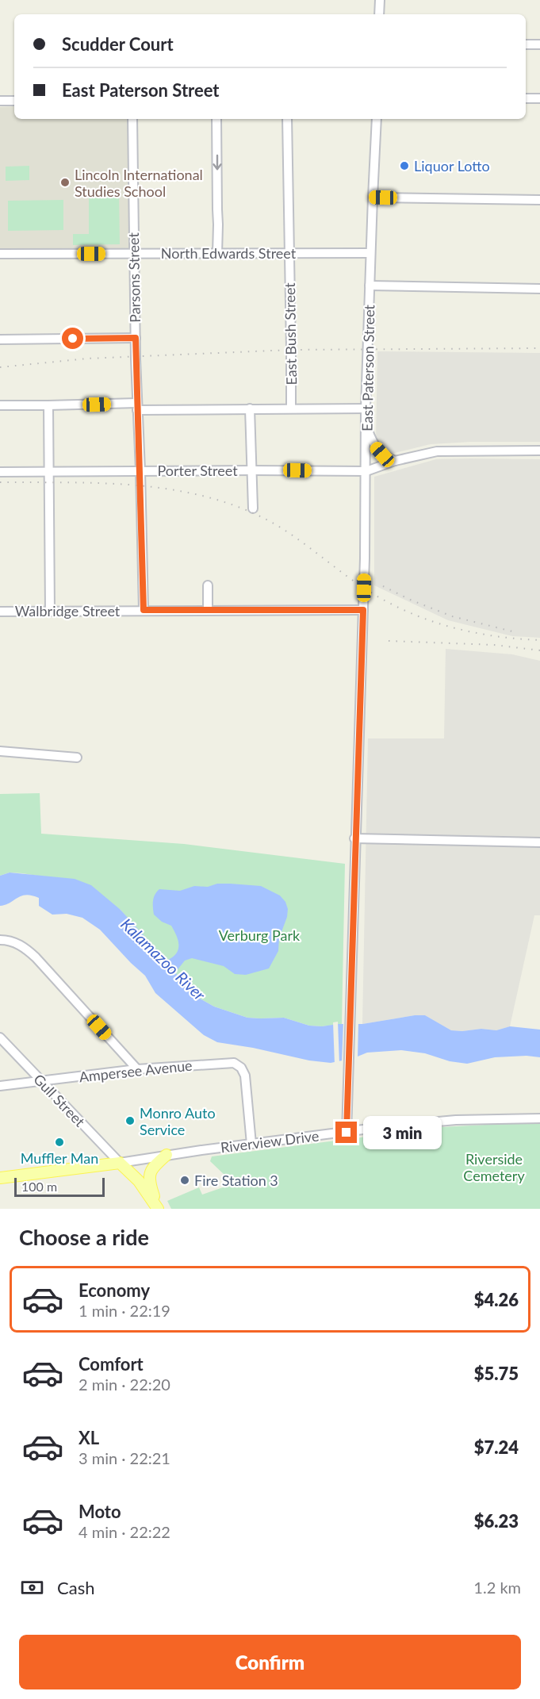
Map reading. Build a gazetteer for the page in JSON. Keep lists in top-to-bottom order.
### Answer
{
  "streets": {
    "main road": ["Riverview Drive"],
    "street": [
      "North Edwards Street",
      "Parsons Street",
      "East Bush Street",
      "East Paterson Street",
      "Porter Street",
      "Walbridge Street",
      "Ampersee Avenue",
      "Gull Street"
    ]
  },
  "crossings": [
    ["North Edwards Street", "Parsons Street"],
    ["North Edwards Street", "East Bush Street"],
    ["North Edwards Street", "East Paterson Street"],
    ["Parsons Street", "Porter Street"],
    ["Parsons Street", "Walbridge Street"],
    ["East Paterson Street", "Porter Street"],
    ["East Paterson Street", "Walbridge Street"],
    ["East Paterson Street", "Riverview Drive"],
    ["Ampersee Avenue", "Gull Street"],
    ["Ampersee Avenue", "Riverview Drive"],
    ["Gull Street", "Riverview Drive"]
  ],
  "water": ["Kalamazoo River"],
  "parks": ["Verburg Park", "Riverside Cemetery"],
  "places": [
    "Liquor Lotto",
    "Lincoln International Studies School",
    "Monro Auto Service",
    "Muffler Man",
    "Fire Station 3"
  ],
  "scale_bar": "100 m",
  "page": {
    "banner": ["Scudder Court", "East Paterson Street"],
    "bubble": "3 min",
    "scale": "100 m",
    "heading": "Choose a ride",
    "list": [
      {
        "name": "Economy",
        "note": "1 min · 22:19",
        "value": "$4.26"
      },
      {
        "name": "Comfort",
        "note": "2 min · 22:20",
        "value": "$5.75"
      },
      {
        "name": "XL",
        "note": "3 min · 22:21",
        "value": "$7.24"
      },
      {
        "name": "Moto",
        "note": "4 min · 22:22",
        "value": "$6.23"
      }
    ],
    "pay": ["Cash", "1.2 km"],
    "buttons": "Confirm"
  }
}
